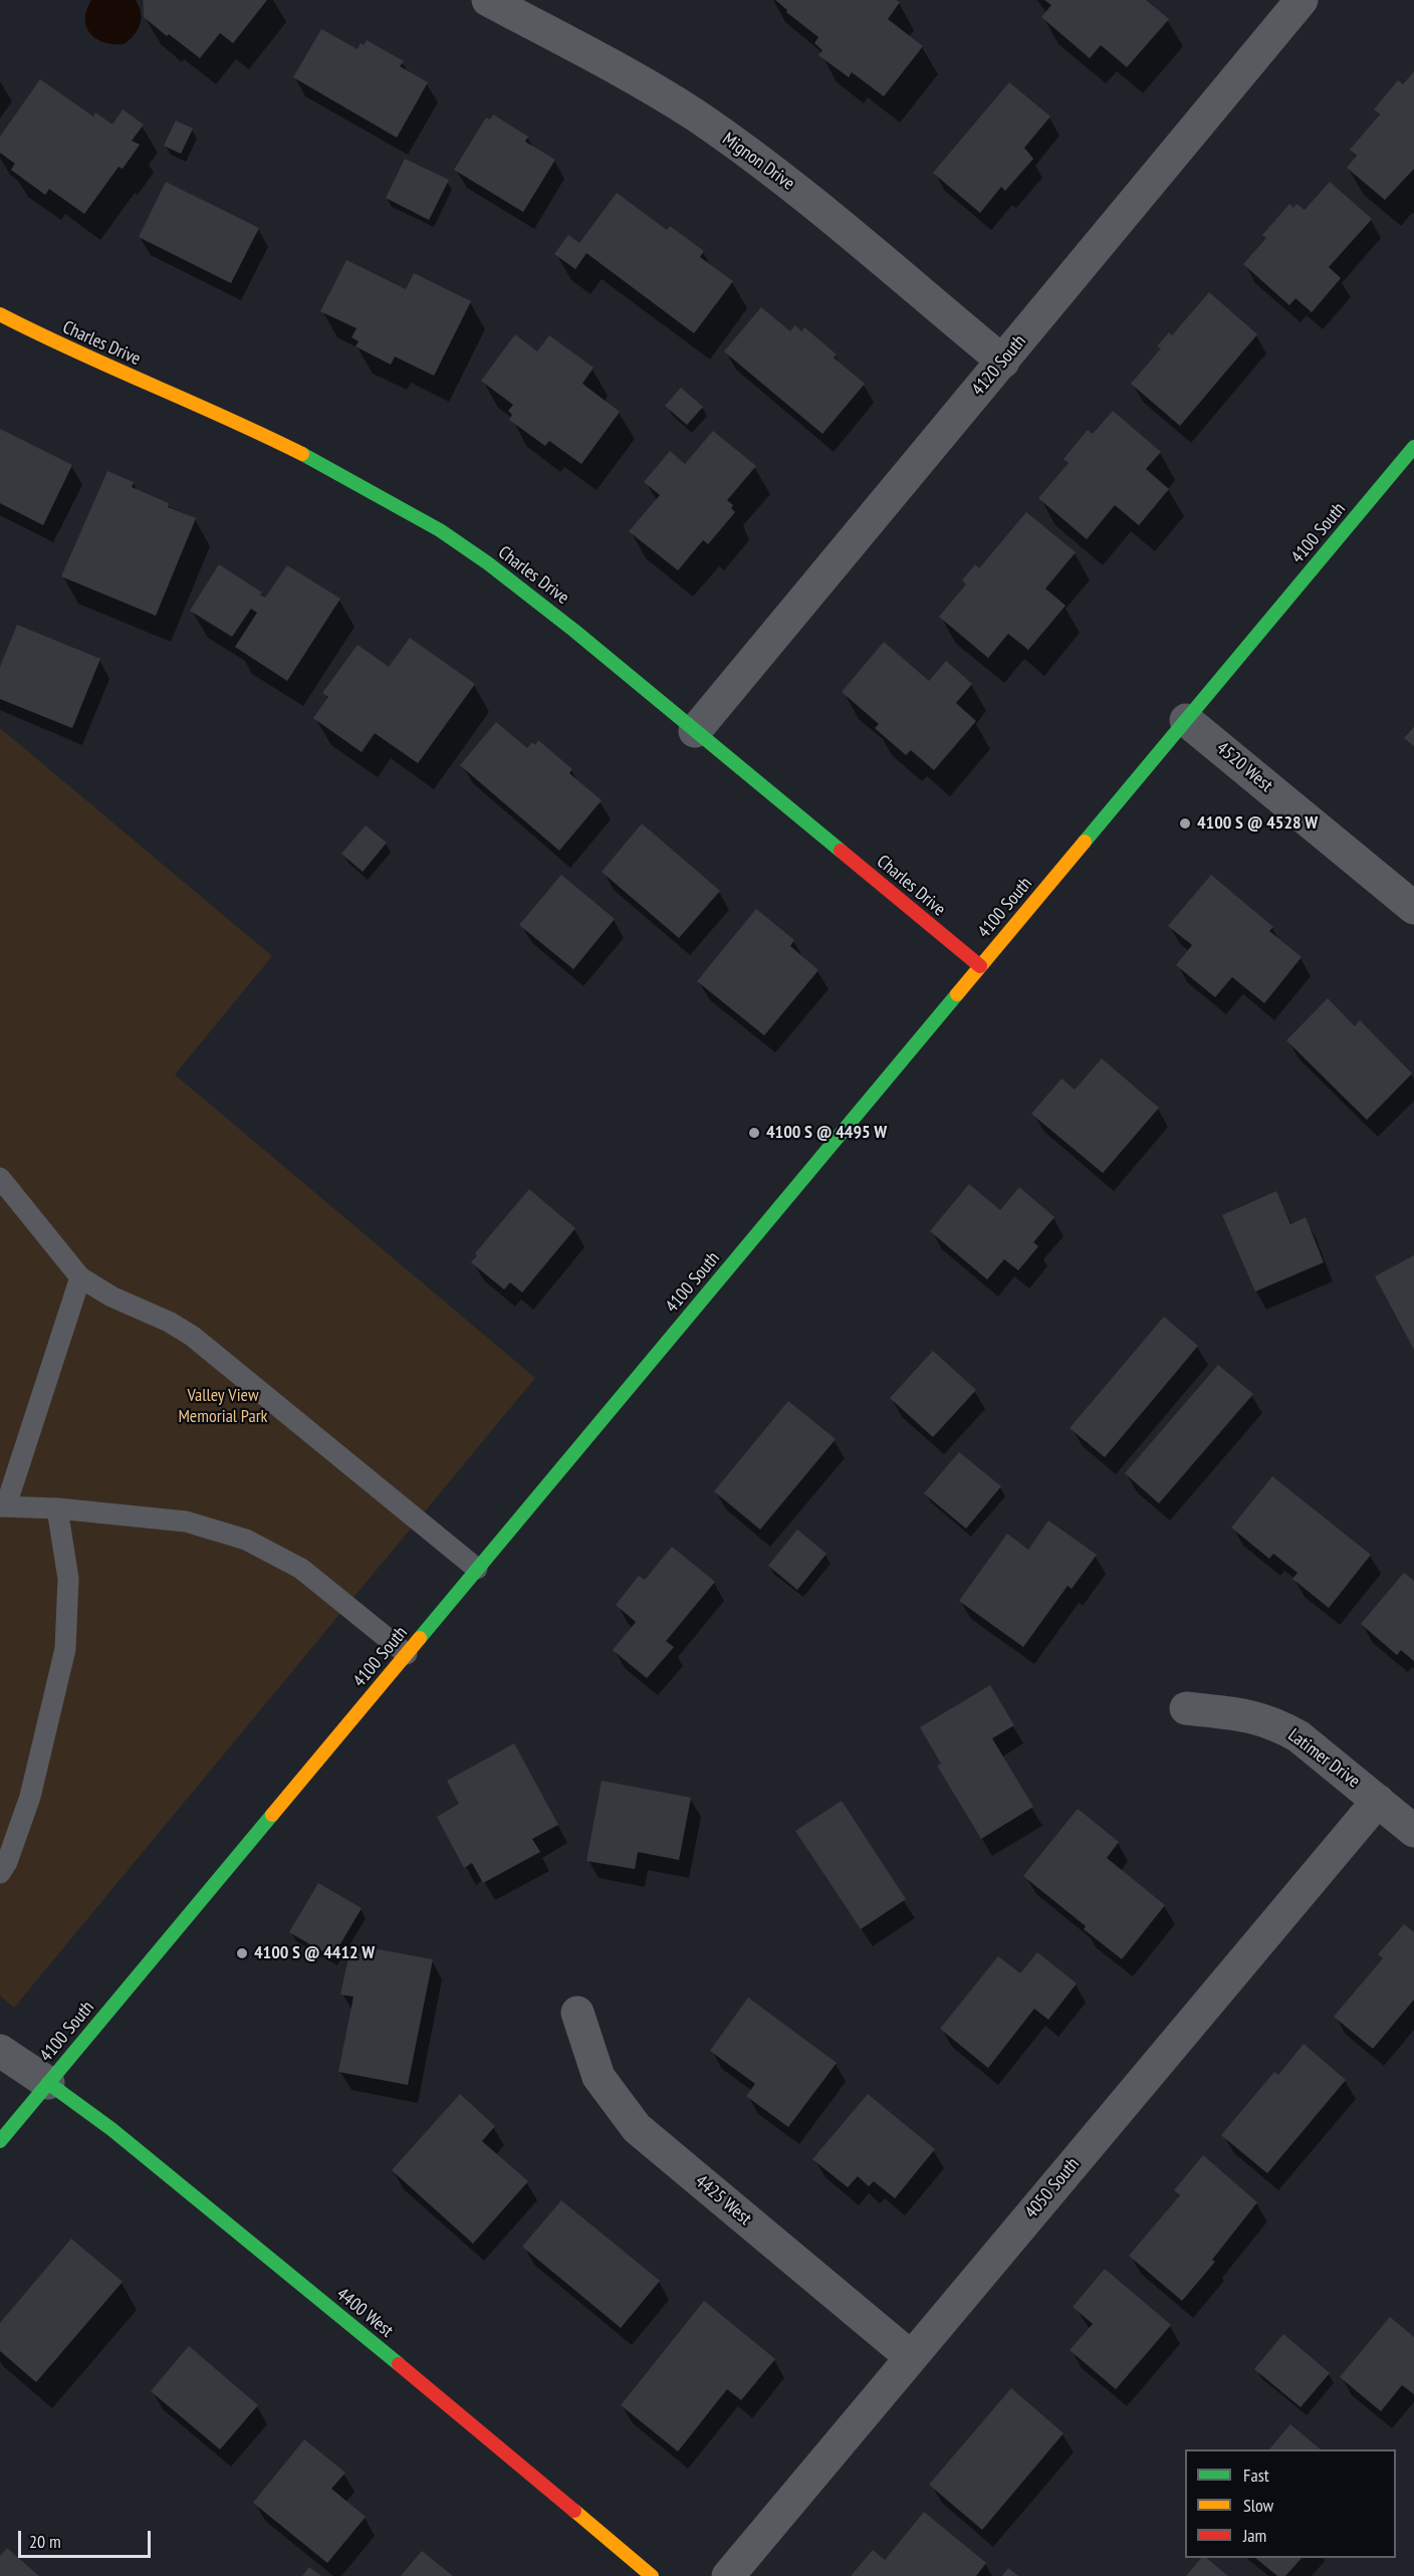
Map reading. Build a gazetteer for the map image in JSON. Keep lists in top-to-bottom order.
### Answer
{
  "streets": {
    "main road": ["Charles Drive", "4100 South", "4400 West"],
    "street": [
      "Mignon Drive",
      "4120 South",
      "4520 West",
      "Latimer Drive",
      "4050 South",
      "4425 West"
    ]
  },
  "crossings": [
    ["Mignon Drive", "4120 South"],
    ["Charles Drive", "4120 South"],
    ["Charles Drive", "4100 South"],
    ["4100 South", "4520 West"],
    ["4100 South", "4400 West"],
    ["Latimer Drive", "4050 South"],
    ["4050 South", "4425 West"]
  ],
  "parks": ["Valley View Memorial Park"],
  "places": ["4100 S @ 4528 W", "4100 S @ 4495 W", "4100 S @ 4412 W"],
  "legend": ["Fast", "Slow", "Jam"],
  "scale_bar": "20 m"
}
